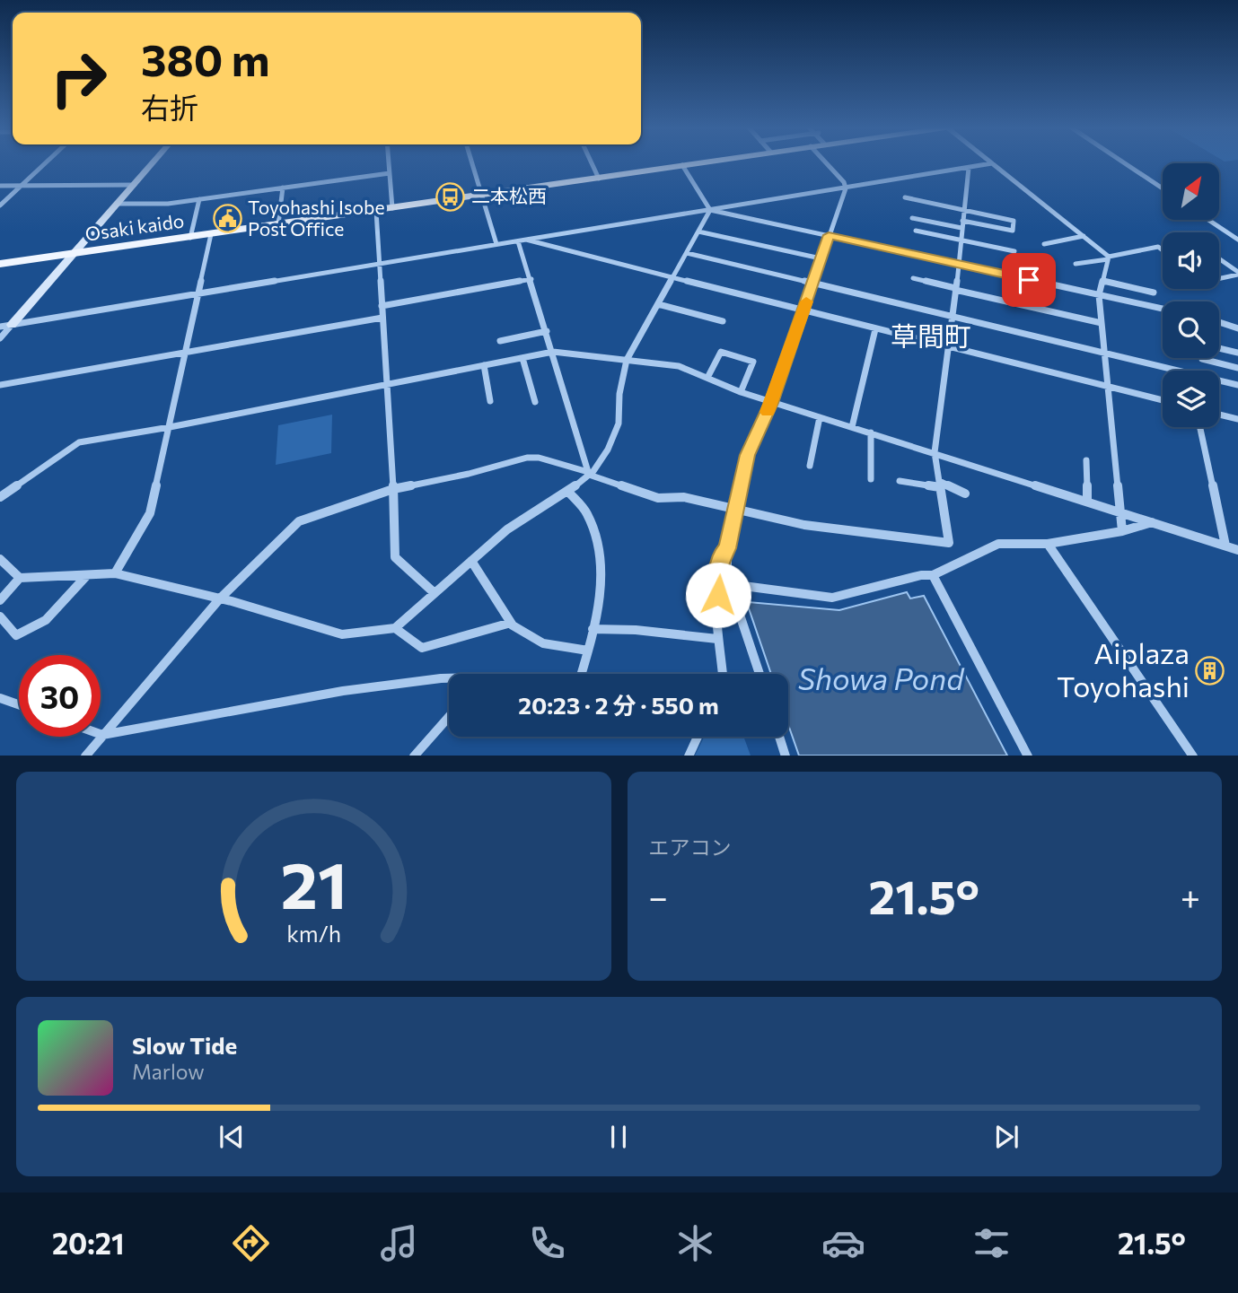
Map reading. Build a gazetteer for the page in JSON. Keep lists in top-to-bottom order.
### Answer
{
  "streets": {
    "main road": ["Osaki kaido"]
  },
  "districts": ["草間町"],
  "water": ["Showa Pond"],
  "places": {
    "bus stop": ["二本松西"],
    "public building": ["Toyohashi Isobe Post Office"],
    "building": ["Aiplaza Toyohashi"]
  },
  "north": "top right",
  "page": {
    "turn": ["380 m", "右折"],
    "limit": "30",
    "trip": "20:23 · 2 分 · 550 m",
    "tile": "エアコン",
    "heat": ["−", "21.5°", "+"],
    "song": ["Slow Tide", "Marlow"],
    "tabs": ["20:21", "21.5°"],
    "gauge": ["21", "km/h"]
  }
}
